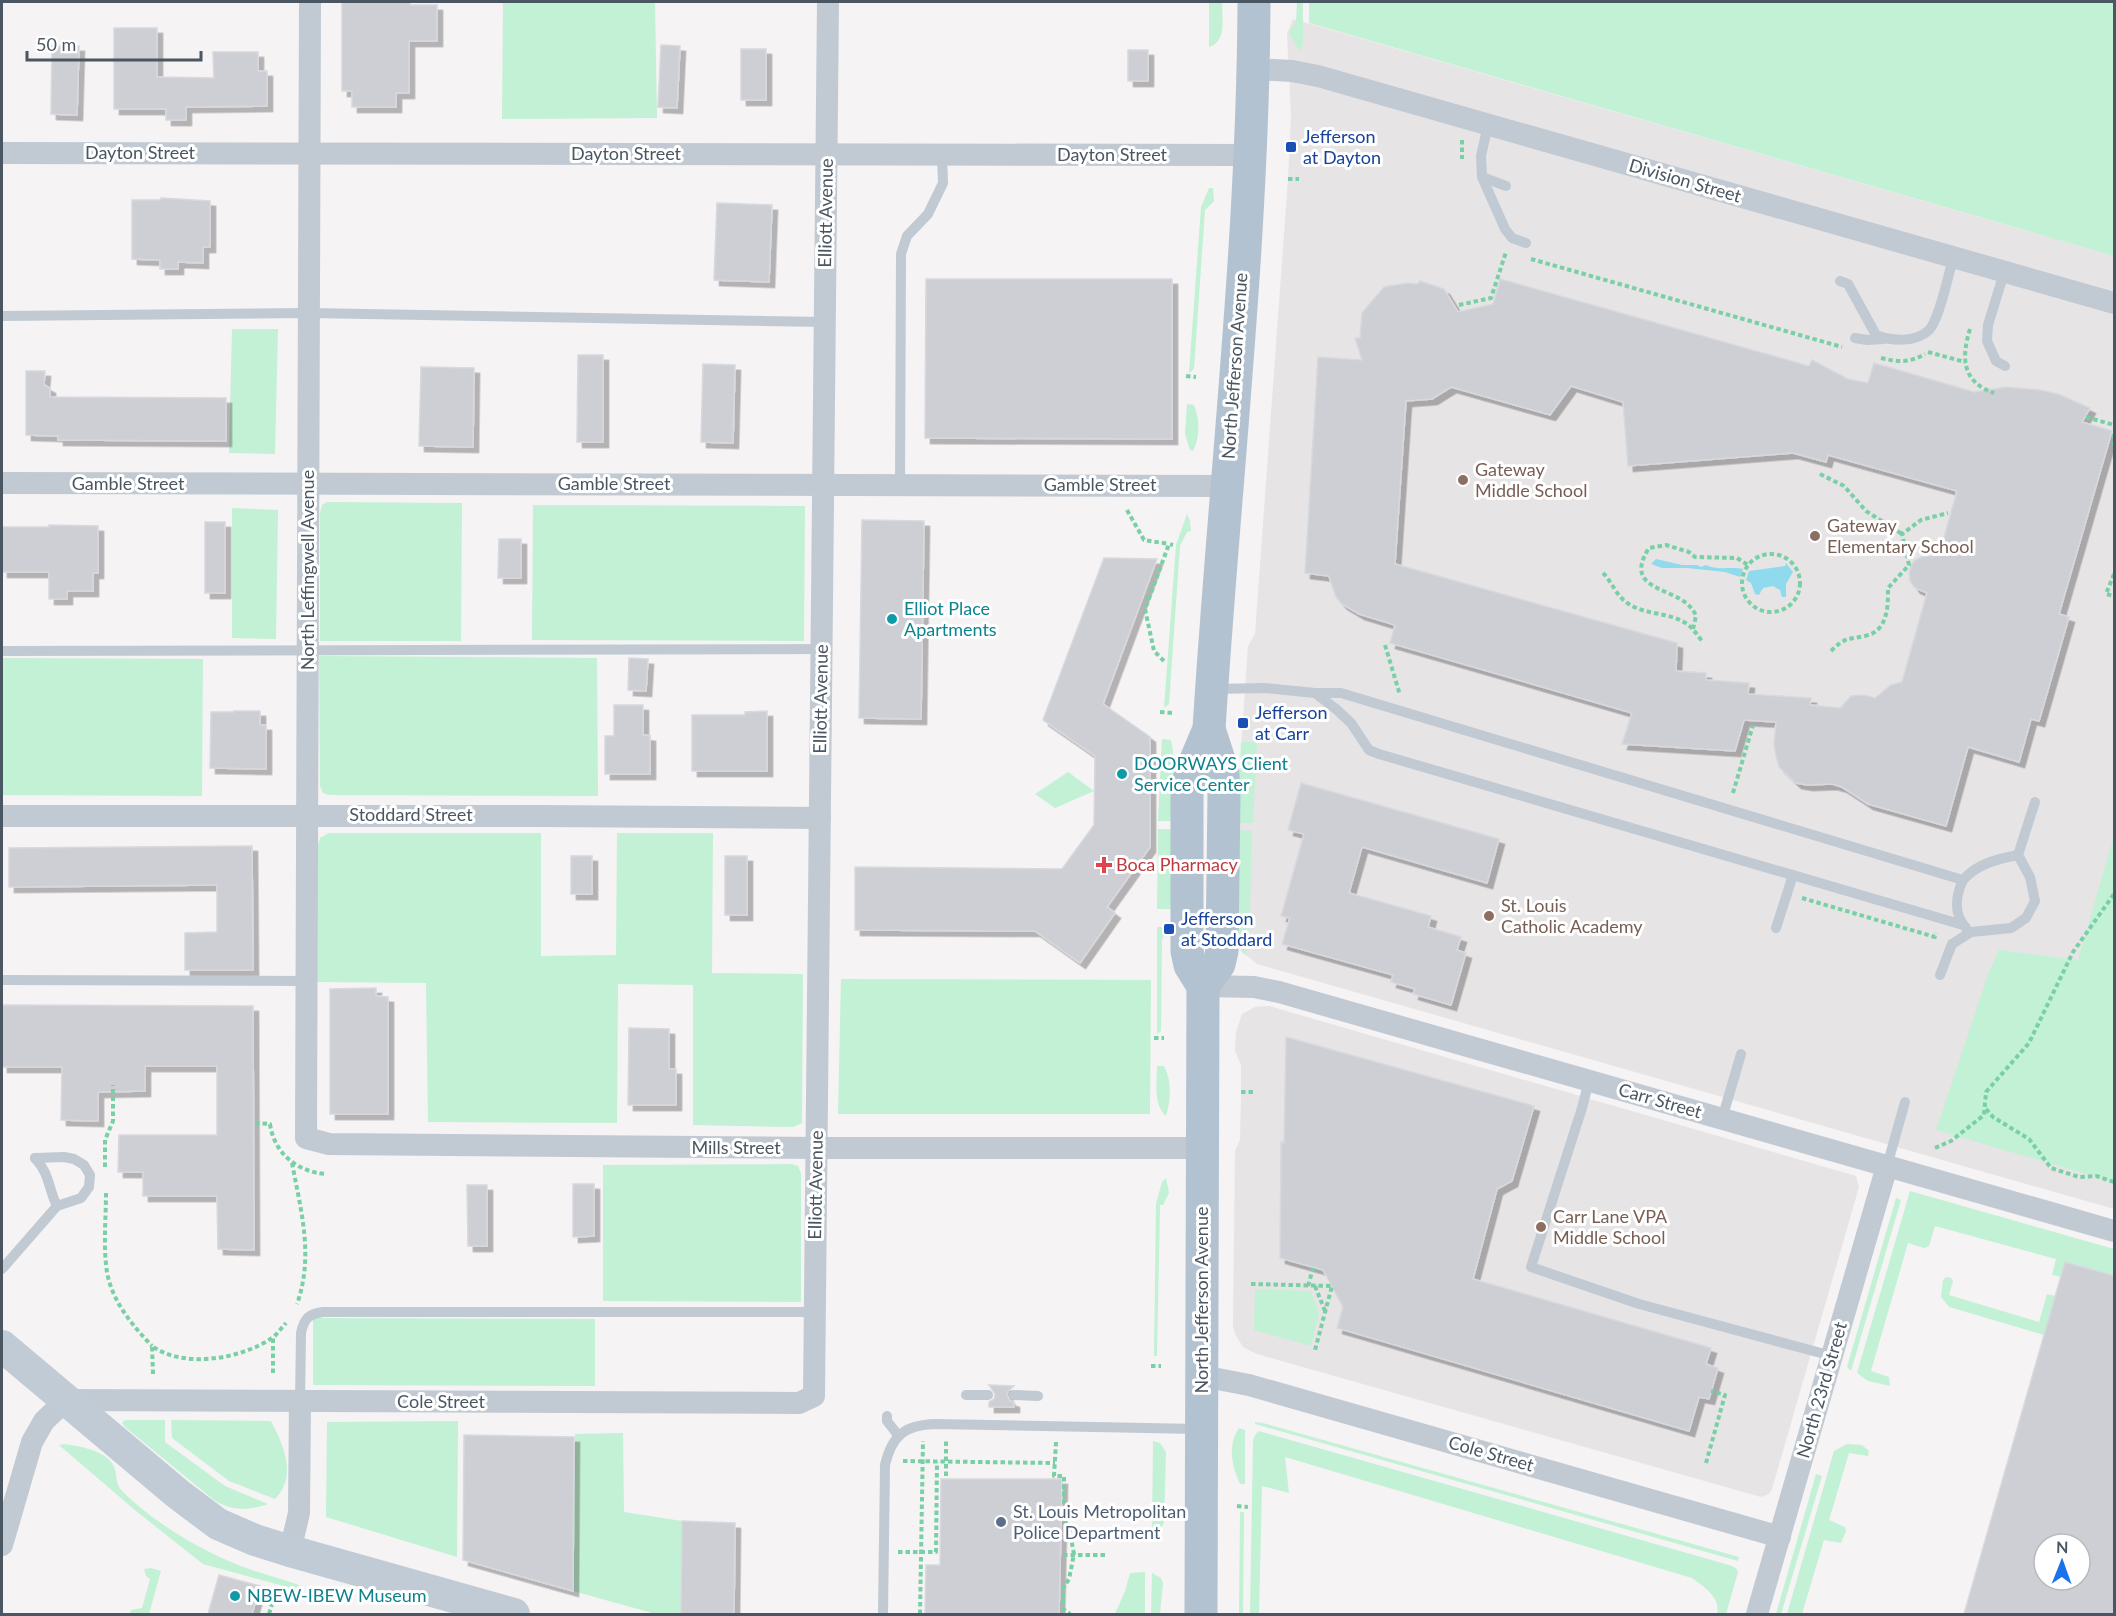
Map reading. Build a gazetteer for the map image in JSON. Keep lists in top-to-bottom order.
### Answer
{
  "streets": {
    "main road": ["North Jefferson Avenue"],
    "street": [
      "Dayton Street",
      "Division Street",
      "Elliott Avenue",
      "Gamble Street",
      "North Leffingwell Avenue",
      "Stoddard Street",
      "Carr Street",
      "Mills Street",
      "North 23rd Street",
      "Cole Street"
    ]
  },
  "crossings": [
    ["Dayton Street", "Elliott Avenue"],
    ["Dayton Street", "North Jefferson Avenue"],
    ["Dayton Street", "North Leffingwell Avenue"],
    ["Division Street", "North Jefferson Avenue"],
    ["Elliott Avenue", "Gamble Street"],
    ["Elliott Avenue", "Stoddard Street"],
    ["Elliott Avenue", "Mills Street"],
    ["Elliott Avenue", "Cole Street"],
    ["North Jefferson Avenue", "Gamble Street"],
    ["North Jefferson Avenue", "Carr Street"],
    ["North Jefferson Avenue", "Mills Street"],
    ["North Jefferson Avenue", "Cole Street"],
    ["Gamble Street", "North Leffingwell Avenue"],
    ["North Leffingwell Avenue", "Stoddard Street"],
    ["North Leffingwell Avenue", "Mills Street"],
    ["Carr Street", "North 23rd Street"],
    ["North 23rd Street", "Cole Street"]
  ],
  "places": {
    "transit": ["Jefferson at Dayton", "Jefferson at Carr", "Jefferson at Stoddard"],
    "other": [
      "Gateway Middle School",
      "Gateway Elementary School",
      "Elliot Place Apartments",
      "DOORWAYS Client Service Center",
      "St. Louis Catholic Academy",
      "Carr Lane VPA Middle School",
      "St. Louis Metropolitan Police Department",
      "NBEW-IBEW Museum"
    ],
    "health": ["Boca Pharmacy"]
  },
  "scale_bar": "50 m",
  "north": "top"
}
